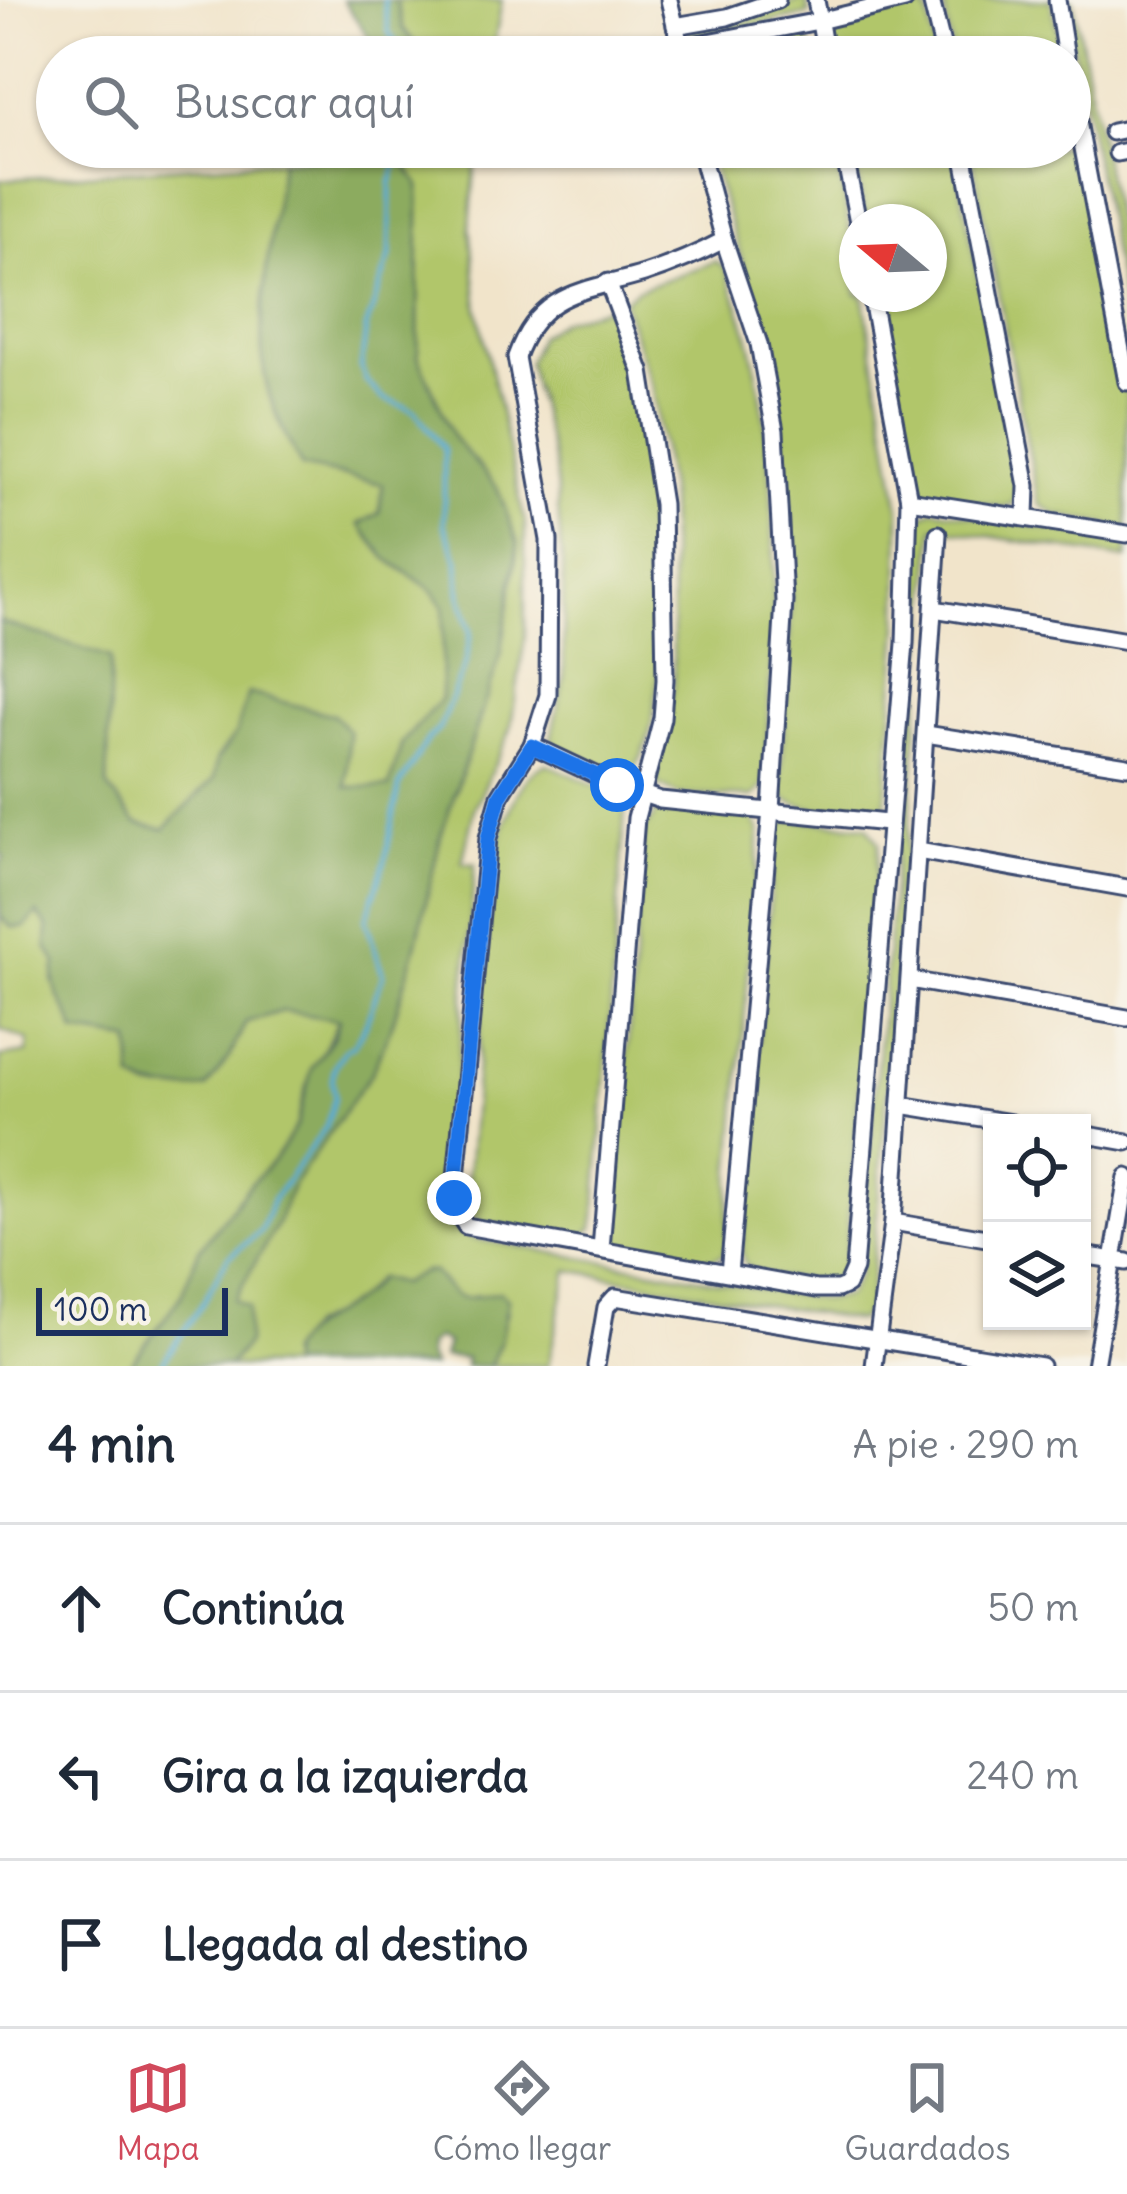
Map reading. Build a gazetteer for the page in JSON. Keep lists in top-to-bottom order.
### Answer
{
  "scale_bar": "100 m",
  "north": "left",
  "page": {
    "search": "Buscar aquí",
    "scale": "100 m",
    "heading": ["4 min", "A pie · 290 m"],
    "list": [
      ["Continúa", "50 m"],
      ["Gira a la izquierda", "240 m"],
      "Llegada al destino"
    ],
    "nav": ["Mapa", "Cómo llegar", "Guardados"]
  }
}
